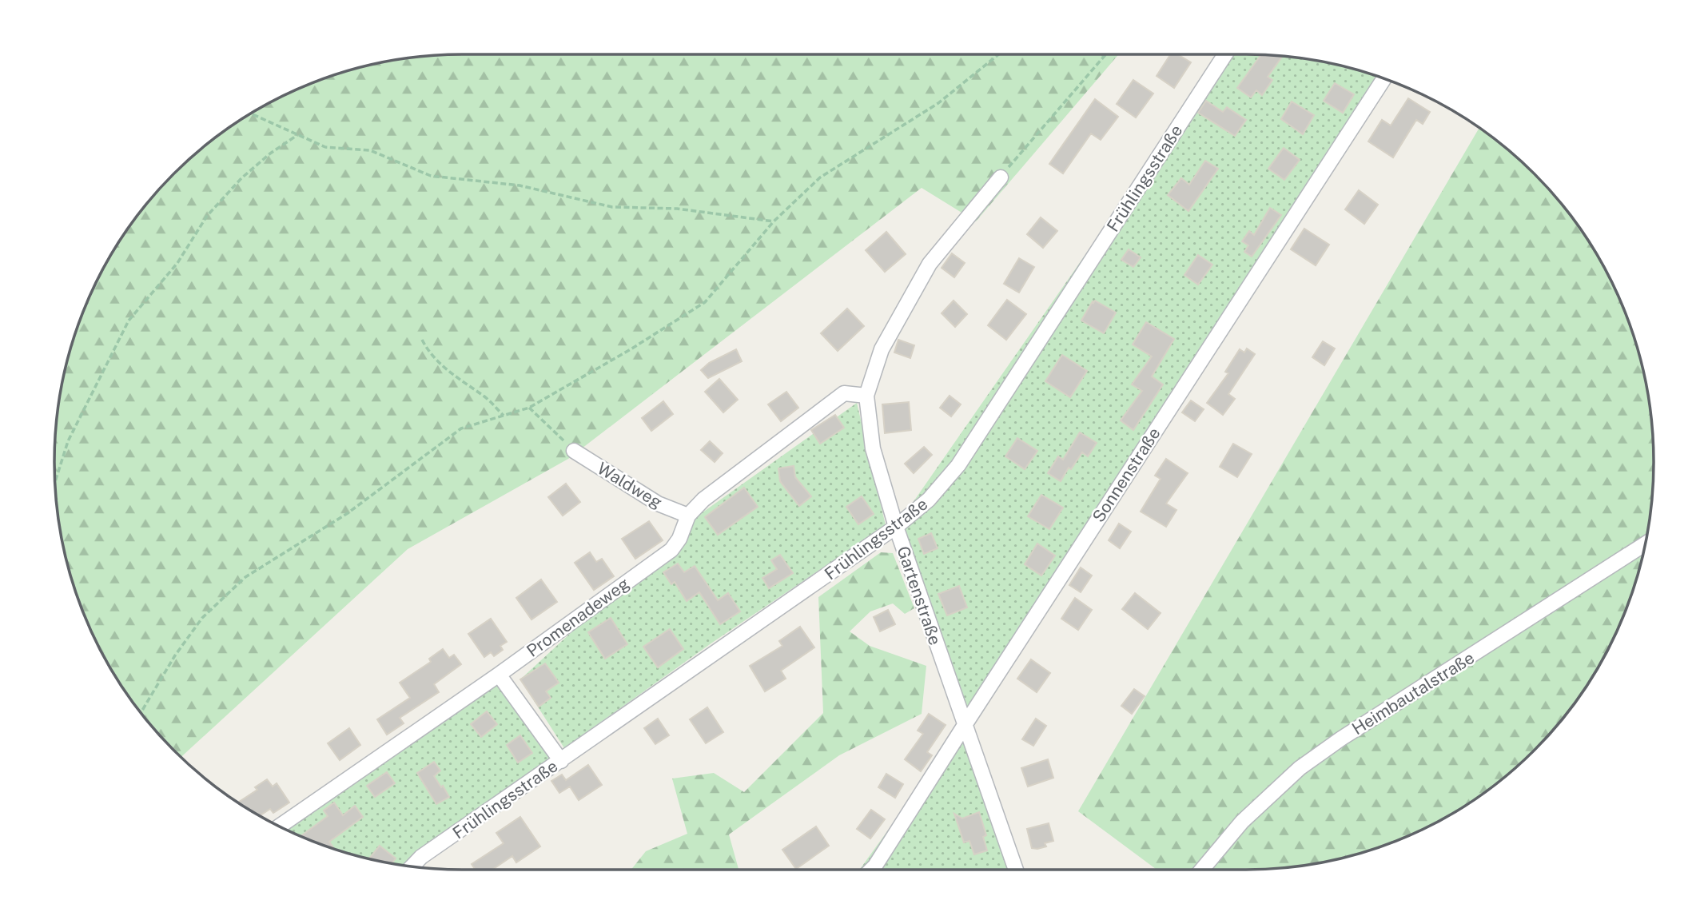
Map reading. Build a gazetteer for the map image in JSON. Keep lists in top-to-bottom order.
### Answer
{
  "streets": {
    "street": [
      "Frühlingsstraße",
      "Sonnenstraße",
      "Waldweg",
      "Gartenstraße",
      "Promenadeweg",
      "Heimbautalstraße"
    ]
  },
  "crossings": [
    ["Frühlingsstraße", "Gartenstraße"],
    ["Sonnenstraße", "Gartenstraße"],
    ["Waldweg", "Promenadeweg"],
    ["Gartenstraße", "Promenadeweg"]
  ]
}
